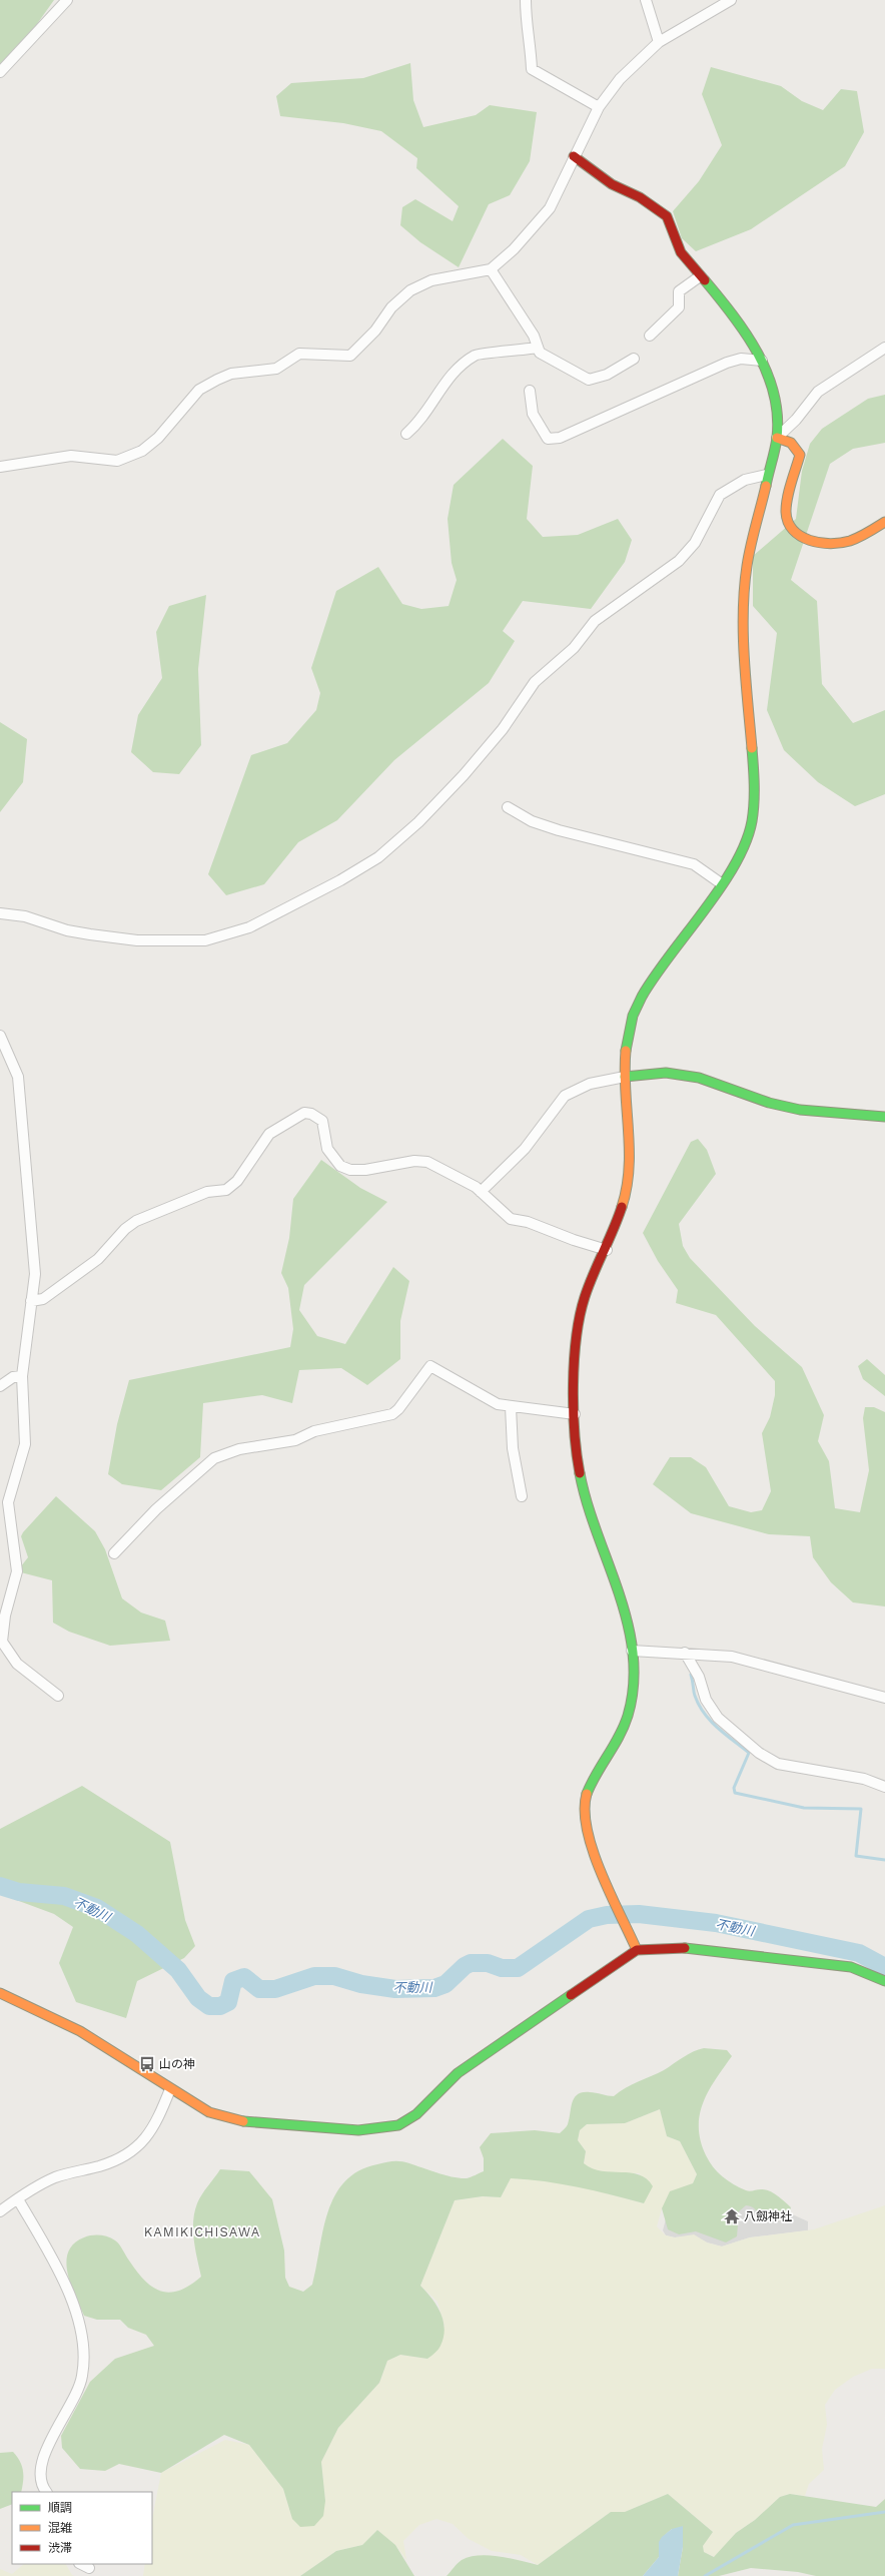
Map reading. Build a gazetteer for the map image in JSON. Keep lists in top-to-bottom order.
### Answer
{
  "districts": ["KAMIKICHISAWA"],
  "water": ["不動川"],
  "places": {
    "bus stop": ["山の神"],
    "temple": ["八劔神社"]
  },
  "legend": ["順調", "混雑", "渋滞"]
}
